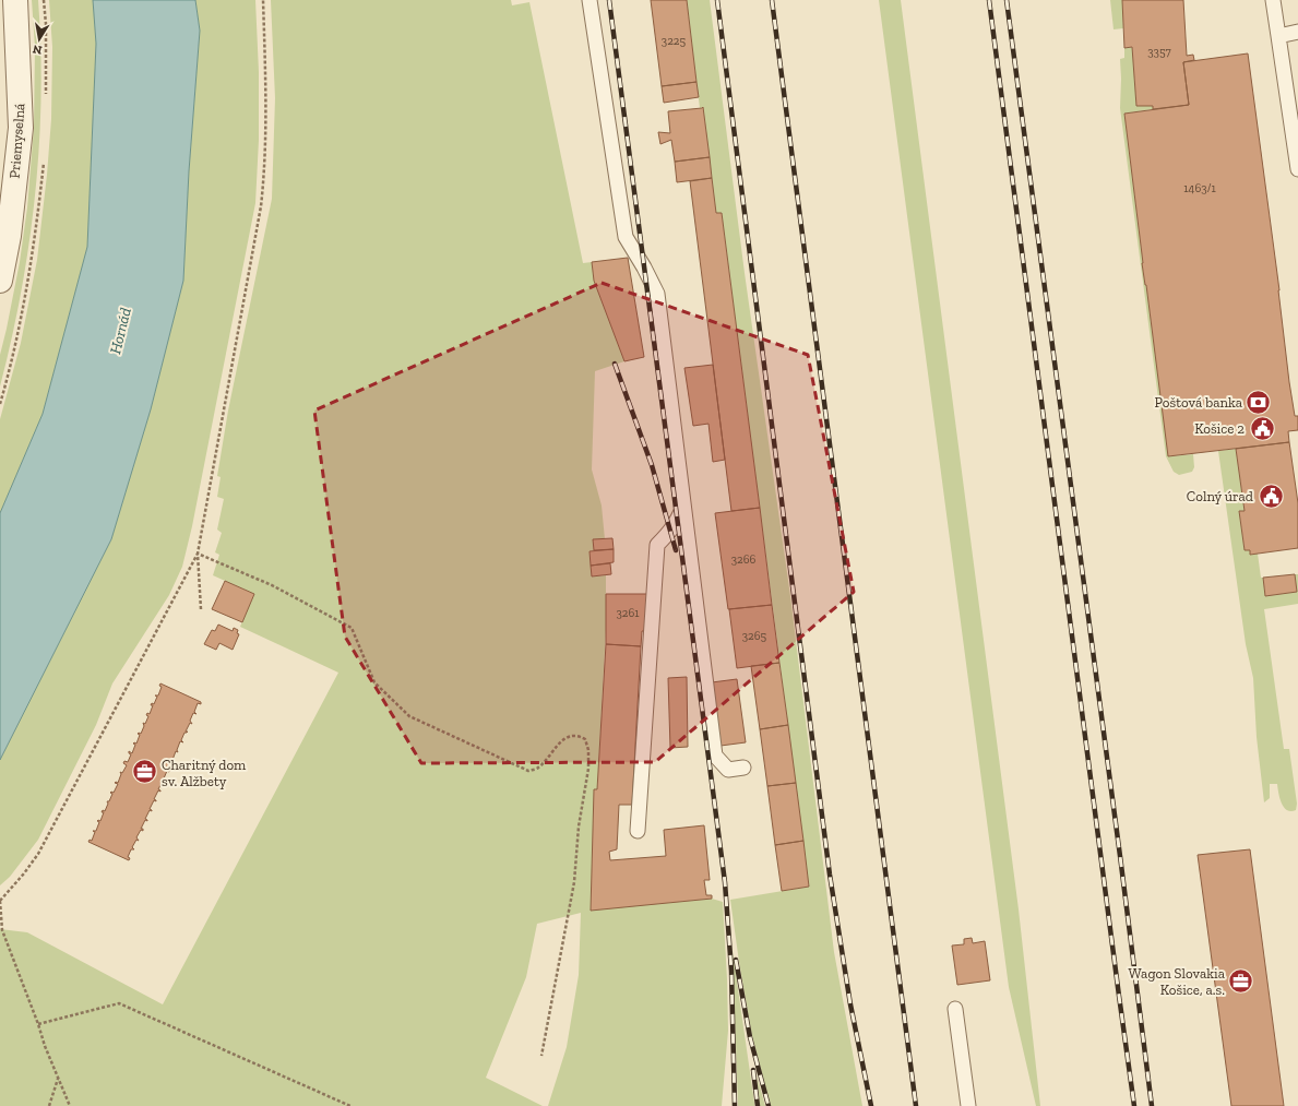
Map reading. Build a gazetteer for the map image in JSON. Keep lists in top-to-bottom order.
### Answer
{
  "streets": {
    "street": ["Priemyselná"]
  },
  "water": ["Hornád"],
  "places": {
    "bank": ["Poštová banka"],
    "public building": ["Košice 2", "Colný úrad"],
    "office": ["Charitný dom sv. Alžbety", "Wagon Slovakia Košice, a.s."]
  },
  "house_numbers": [
    "3225",
    "3357",
    "1463/1",
    "3266",
    "3261",
    "3265"
  ],
  "north": "bottom"
}
